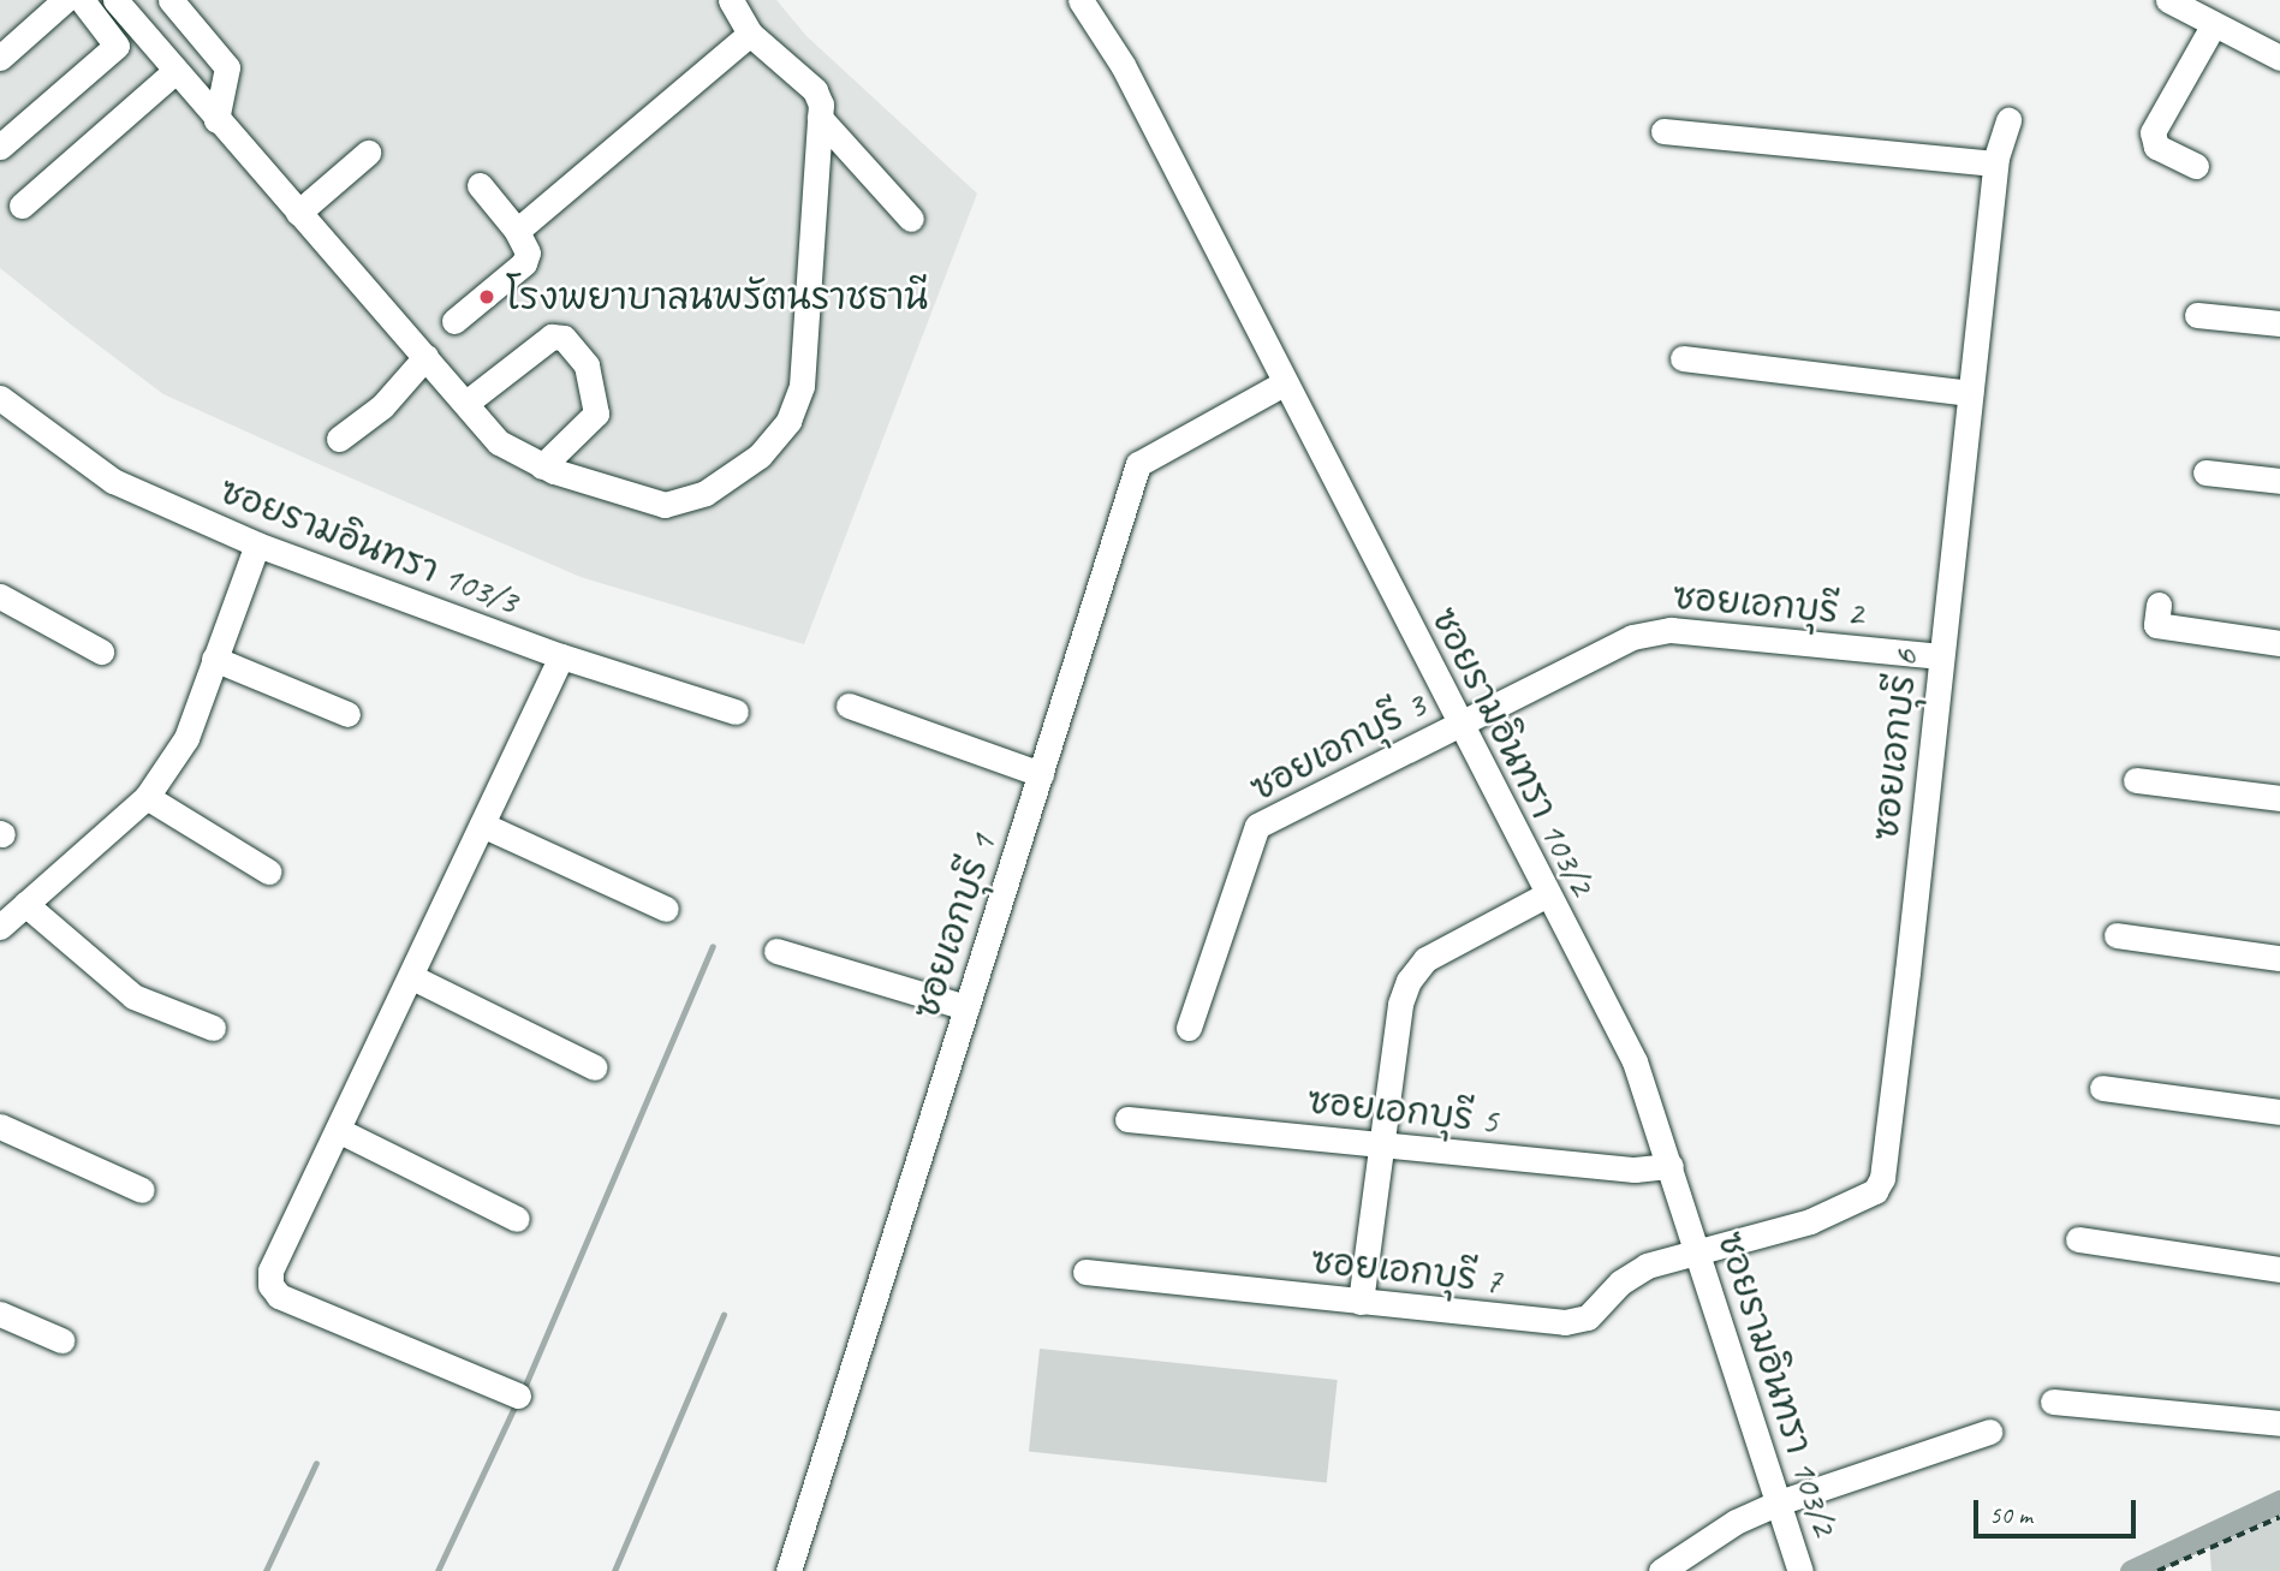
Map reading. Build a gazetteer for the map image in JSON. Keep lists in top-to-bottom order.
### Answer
{
  "streets": {
    "street": [
      "ซอยรามอินทรา 103/3",
      "ซอยเอกบุรี 2",
      "ซอยเอกบุรี 6",
      "ซอยเอกบุรี 3",
      "ซอยรามอินทรา 103/2",
      "ซอยเอกบุรี 1",
      "ซอยเอกบุรี 5",
      "ซอยเอกบุรี 7"
    ]
  },
  "crossings": [
    ["ซอยเอกบุรี 2", "ซอยเอกบุรี 6"],
    ["ซอยเอกบุรี 2", "ซอยเอกบุรี 3"],
    ["ซอยเอกบุรี 2", "ซอยรามอินทรา 103/2"],
    ["ซอยเอกบุรี 6", "ซอยรามอินทรา 103/2"],
    ["ซอยเอกบุรี 6", "ซอยเอกบุรี 7"],
    ["ซอยเอกบุรี 3", "ซอยรามอินทรา 103/2"],
    ["ซอยรามอินทรา 103/2", "ซอยเอกบุรี 1"],
    ["ซอยรามอินทรา 103/2", "ซอยเอกบุรี 5"],
    ["ซอยรามอินทรา 103/2", "ซอยเอกบุรี 7"]
  ],
  "places": ["โรงพยาบาลนพรัตนราชธานี"],
  "scale_bar": "50 m"
}
